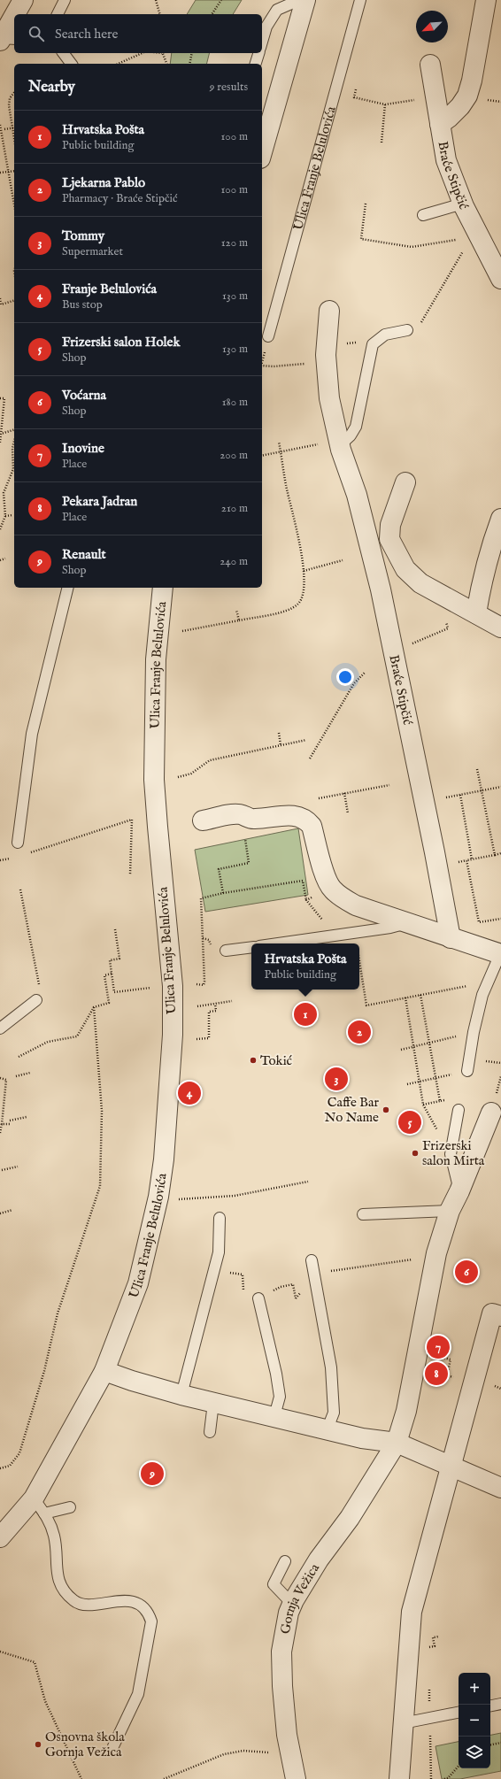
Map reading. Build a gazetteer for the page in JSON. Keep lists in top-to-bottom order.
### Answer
{
  "streets": {
    "street": ["Ulica Franje Belulovića", "Braće Stipčić", "Gornja Vežica"]
  },
  "places": [
    "Tokić",
    "Caffe Bar No Name",
    "Frizerski salon Mirta",
    "Osnovna škola Gornja Vežica"
  ],
  "north": "bottom left",
  "page": {
    "search": "Search here",
    "heading": ["Nearby", "9 results"],
    "list": [
      {
        "mark": "1",
        "name": "Hrvatska Pošta",
        "note": "Public building",
        "value": "100 m"
      },
      {
        "mark": "2",
        "name": "Ljekarna Pablo",
        "note": "Pharmacy · Braće Stipčić",
        "value": "100 m"
      },
      {
        "mark": "3",
        "name": "Tommy",
        "note": "Supermarket",
        "value": "120 m"
      },
      {
        "mark": "4",
        "name": "Franje Belulovića",
        "note": "Bus stop",
        "value": "130 m"
      },
      {
        "mark": "5",
        "name": "Frizerski salon Holek",
        "note": "Shop",
        "value": "130 m"
      },
      {
        "mark": "6",
        "name": "Voćarna",
        "note": "Shop",
        "value": "180 m"
      },
      {
        "mark": "7",
        "name": "Inovine",
        "note": "Place",
        "value": "200 m"
      },
      {
        "mark": "8",
        "name": "Pekara Jadran",
        "note": "Place",
        "value": "210 m"
      },
      {
        "mark": "9",
        "name": "Renault",
        "note": "Shop",
        "value": "240 m"
      }
    ],
    "popup": ["Hrvatska Pošta", "Public building"],
    "pins": [
      "1",
      "2",
      "3",
      "4",
      "5",
      "6",
      "7",
      "8",
      "9"
    ],
    "map_buttons": ["+", "−"]
  }
}
